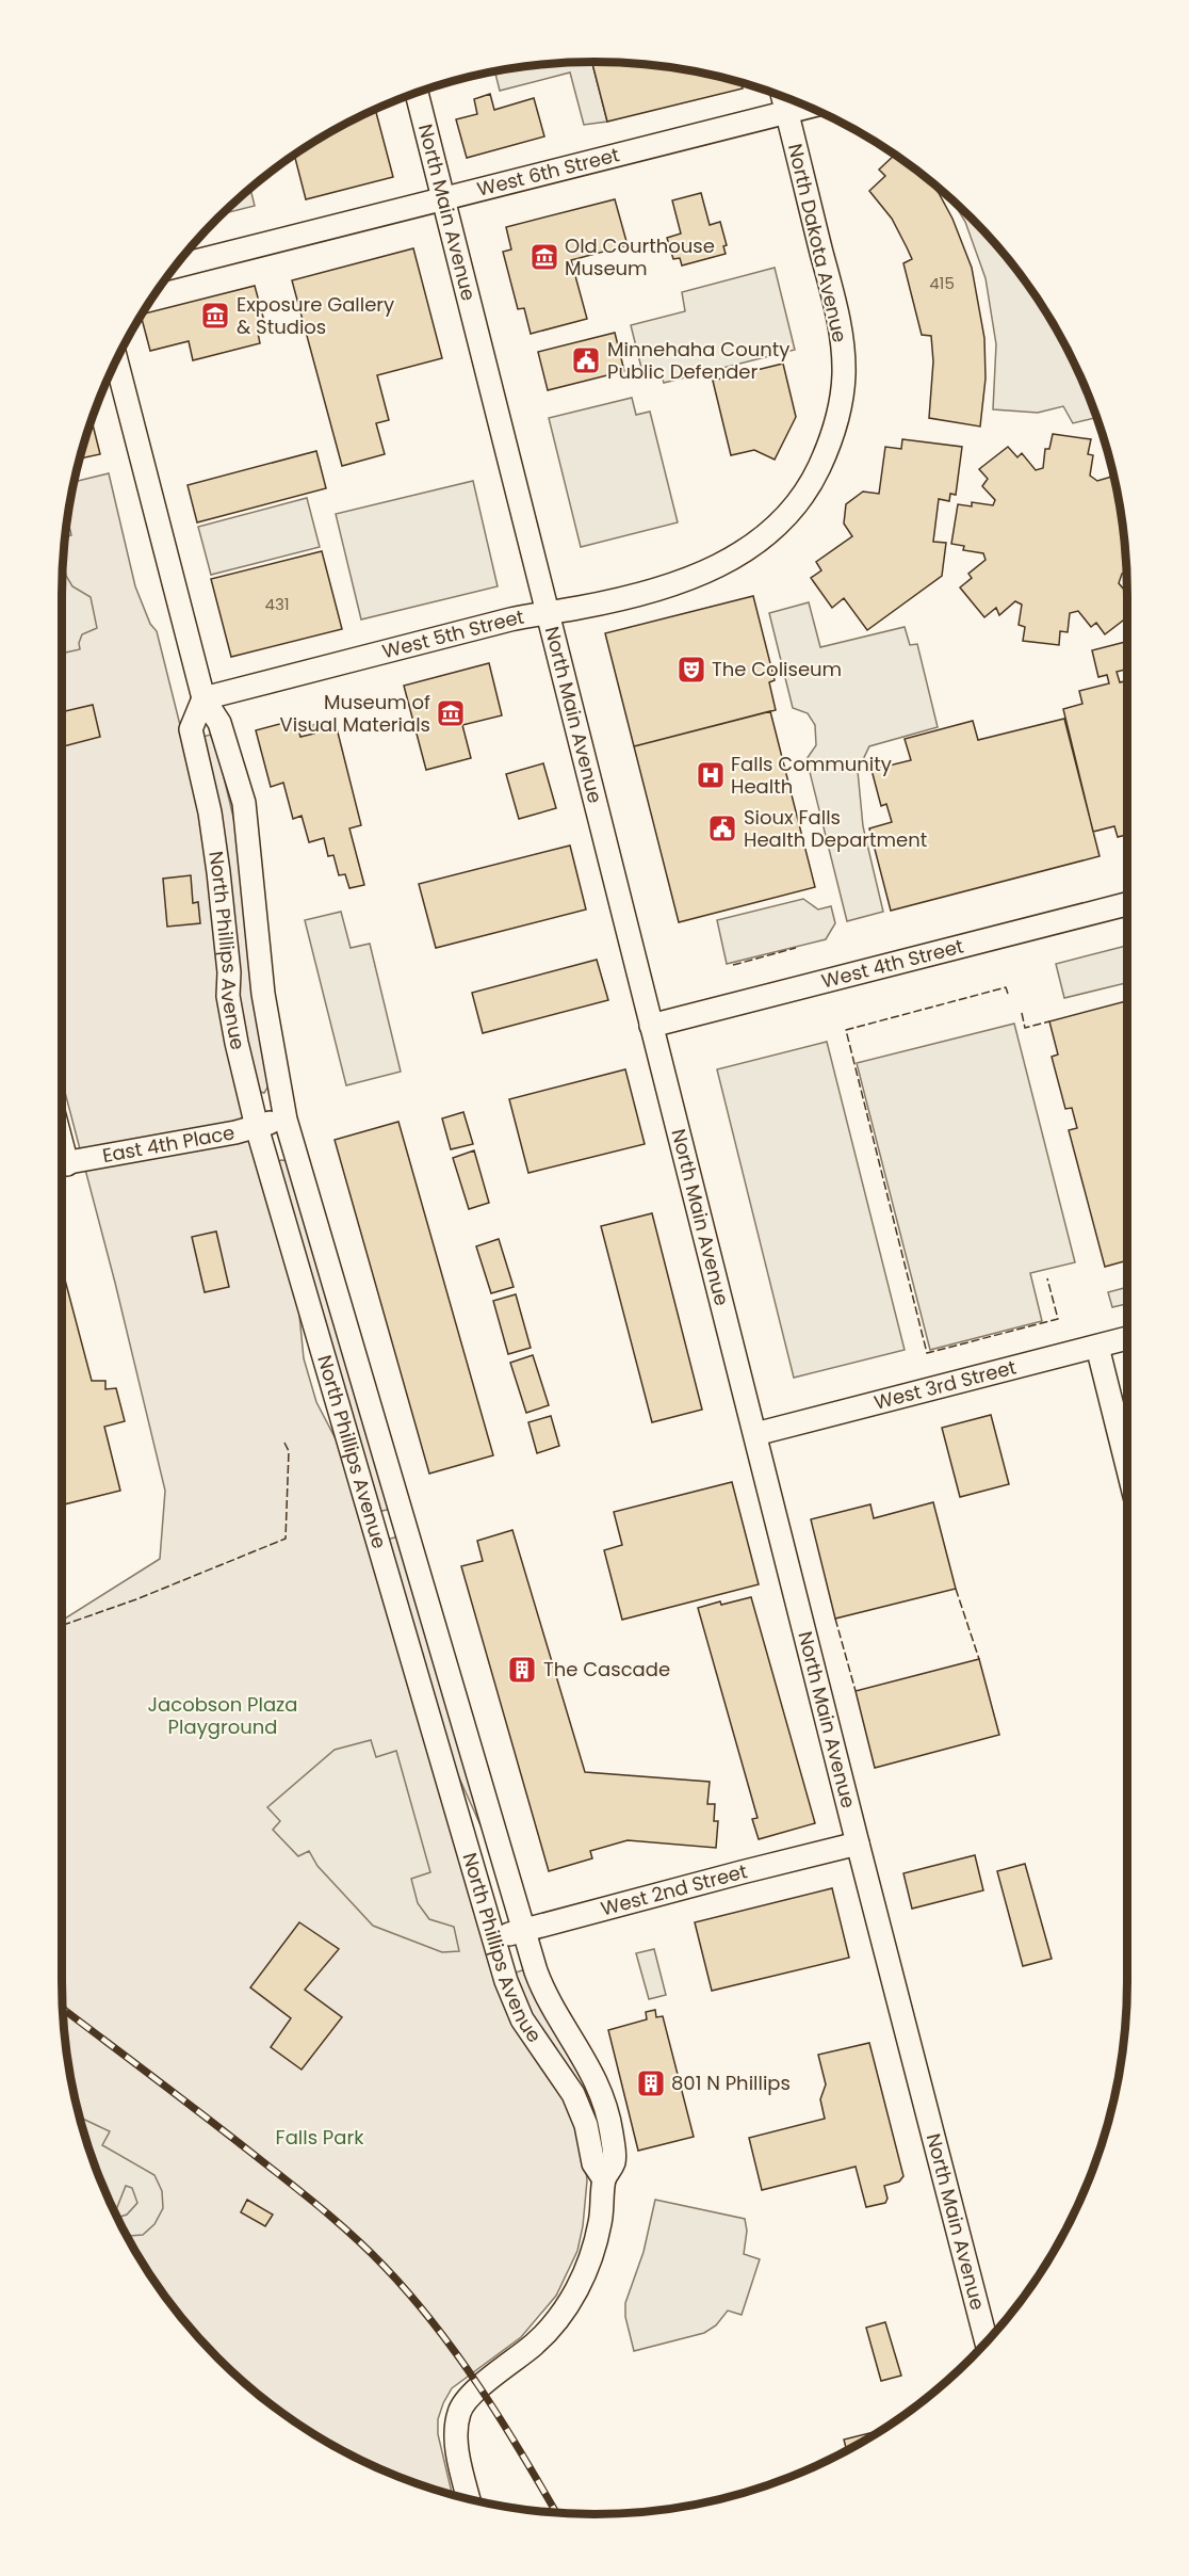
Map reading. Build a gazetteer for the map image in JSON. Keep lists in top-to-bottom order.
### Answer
{
  "streets": {
    "street": [
      "West 6th Street",
      "North Main Avenue",
      "North Dakota Avenue",
      "West 5th Street",
      "North Phillips Avenue",
      "West 4th Street",
      "East 4th Place",
      "West 3rd Street",
      "West 2nd Street"
    ]
  },
  "crossings": [
    ["West 6th Street", "North Main Avenue"],
    ["West 6th Street", "North Dakota Avenue"],
    ["North Main Avenue", "West 5th Street"],
    ["North Main Avenue", "West 4th Street"],
    ["North Main Avenue", "West 3rd Street"],
    ["North Main Avenue", "West 2nd Street"],
    ["North Dakota Avenue", "West 5th Street"],
    ["West 5th Street", "North Phillips Avenue"],
    ["North Phillips Avenue", "East 4th Place"],
    ["North Phillips Avenue", "West 2nd Street"]
  ],
  "parks": ["Jacobson Plaza Playground", "Falls Park"],
  "places": {
    "museum": ["Old Courthouse Museum", "Exposure Gallery & Studios", "Museum of Visual Materials"],
    "public building": ["Minnehaha County Public Defender", "Sioux Falls Health Department"],
    "theatre": ["The Coliseum"],
    "hospital": ["Falls Community Health"],
    "building": ["The Cascade", "801 N Phillips"]
  },
  "house_numbers": ["415", "431"]
}
